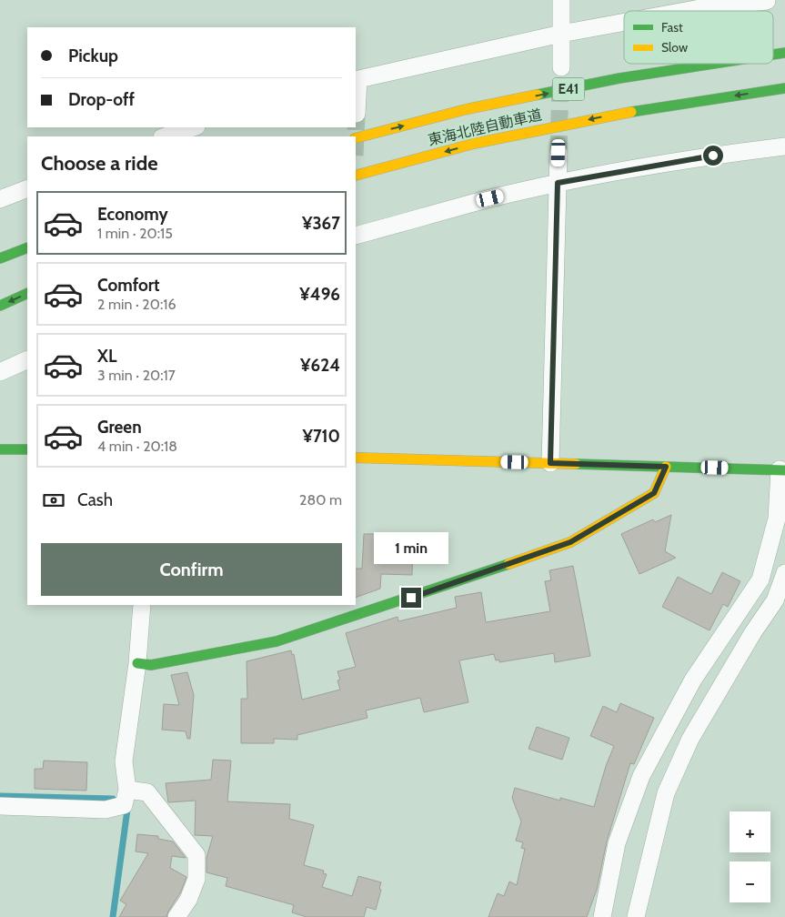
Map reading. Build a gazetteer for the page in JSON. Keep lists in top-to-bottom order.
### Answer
{
  "streets": {
    "main road": ["E41", "東海北陸自動車道"]
  },
  "legend": ["Fast", "Slow"],
  "page": {
    "banner": ["Pickup", "Drop-off"],
    "heading": "Choose a ride",
    "list": [
      {
        "name": "Economy",
        "note": "1 min · 20:15",
        "value": "¥367"
      },
      {
        "name": "Comfort",
        "note": "2 min · 20:16",
        "value": "¥496"
      },
      {
        "name": "XL",
        "note": "3 min · 20:17",
        "value": "¥624"
      },
      {
        "name": "Green",
        "note": "4 min · 20:18",
        "value": "¥710"
      }
    ],
    "pay": ["Cash", "280 m"],
    "bubble": "1 min",
    "buttons": "Confirm",
    "map_buttons": ["+", "−"]
  }
}
